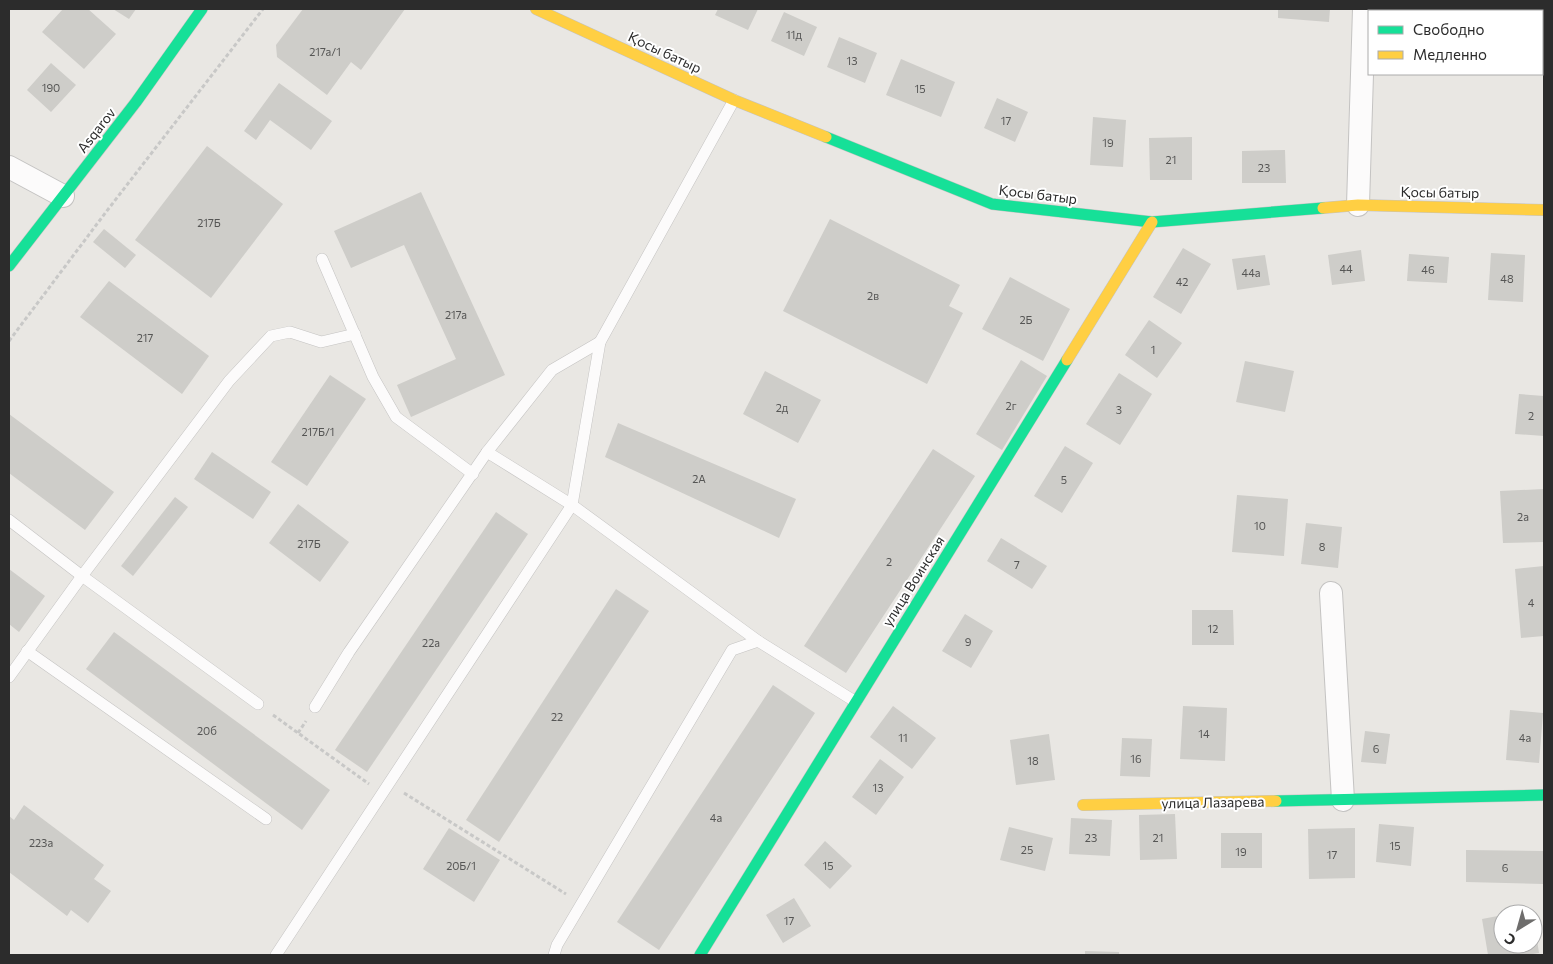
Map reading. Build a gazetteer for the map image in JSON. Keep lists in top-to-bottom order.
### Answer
{
  "streets": {
    "street": [
      "Қосы батыр",
      "Asqarov",
      "улица Воинская",
      "улица Лазарева"
    ]
  },
  "crossings": [
    ["Қосы батыр", "улица Воинская"]
  ],
  "house_numbers": [
    "11д",
    "217а/1",
    "13",
    "190",
    "15",
    "17",
    "19",
    "21",
    "23",
    "217Б",
    "44",
    "46",
    "44а",
    "48",
    "42",
    "2в",
    "217а",
    "2Б",
    "217",
    "1",
    "2г",
    "2д",
    "3",
    "2",
    "217Б/1",
    "2А",
    "5",
    "2а",
    "10",
    "217Б",
    "8",
    "2",
    "7",
    "4",
    "12",
    "9",
    "22а",
    "22",
    "20б",
    "14",
    "11",
    "4а",
    "6",
    "16",
    "18",
    "13",
    "4а",
    "23",
    "21",
    "223а",
    "15",
    "25",
    "19",
    "17",
    "20Б/1",
    "15",
    "6",
    "17"
  ],
  "legend": ["Свободно", "Медленно"],
  "north": "bottom left"
}
